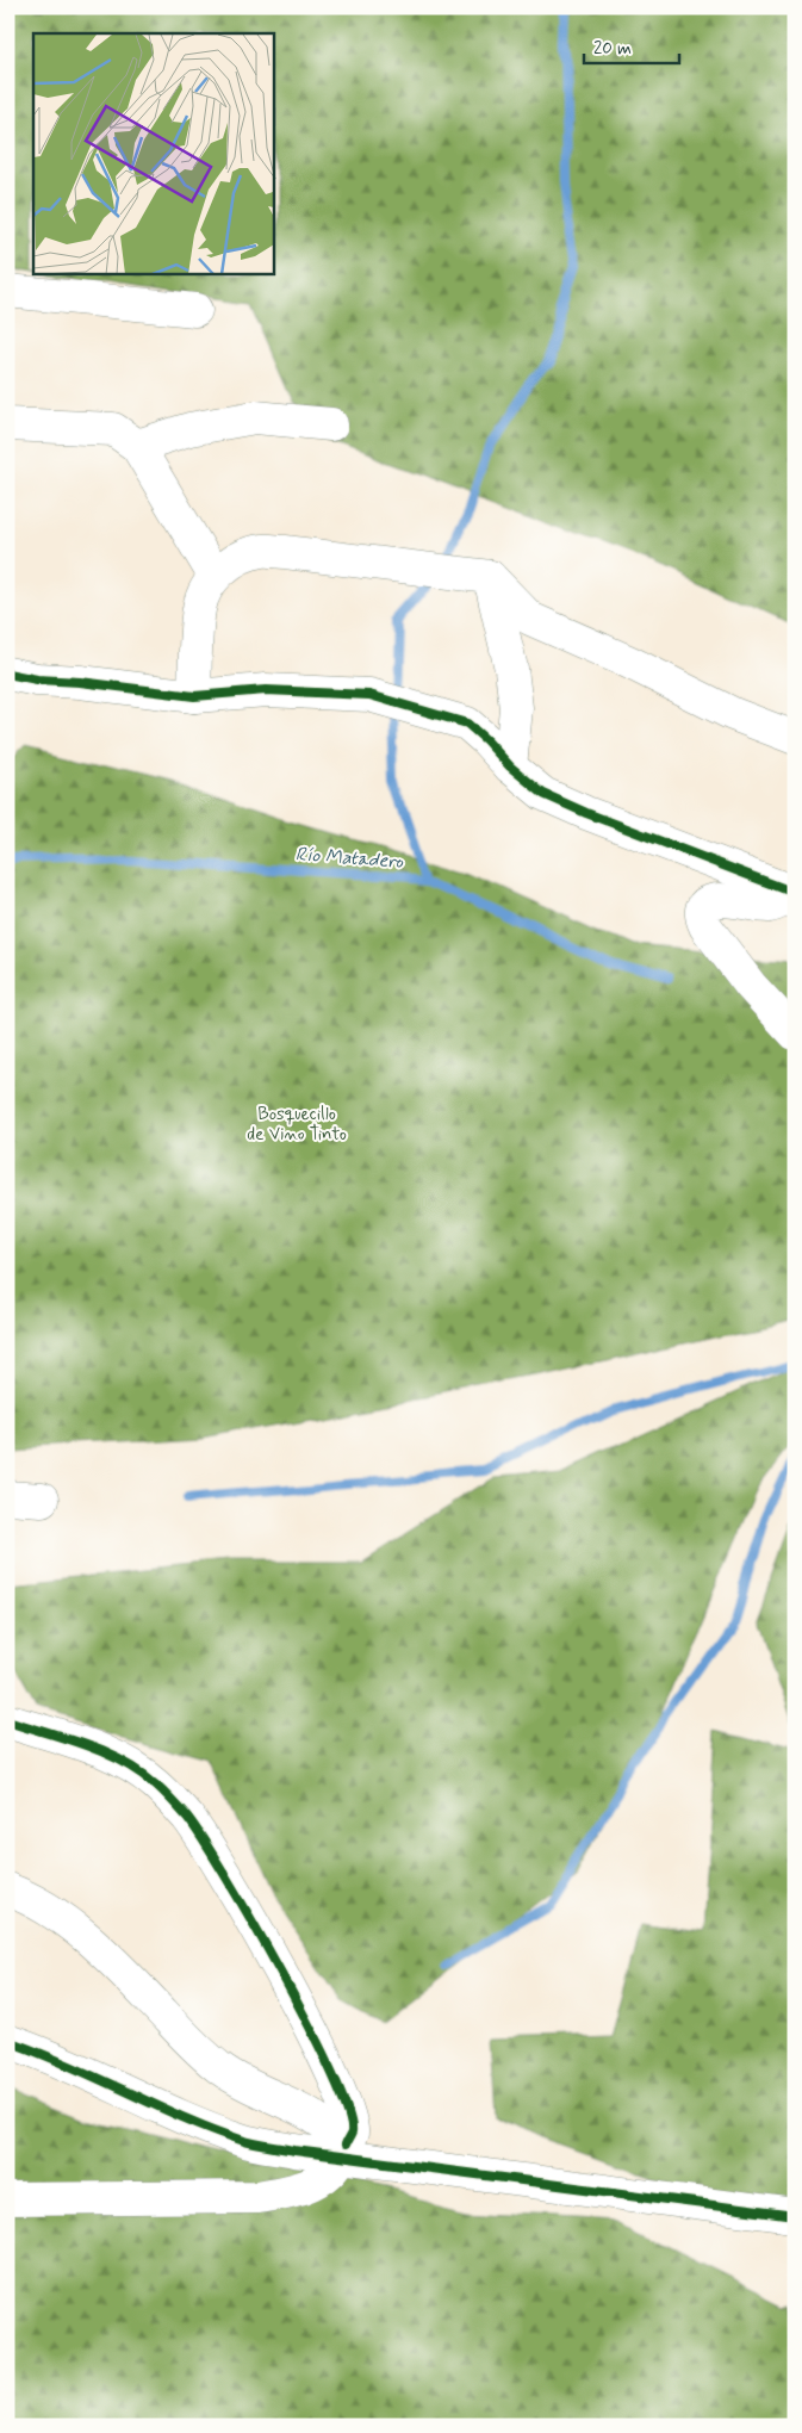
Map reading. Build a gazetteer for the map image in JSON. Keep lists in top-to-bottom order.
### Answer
{
  "water": ["Río Matadero"],
  "parks": ["Bosquecillo de Vino Tinto"],
  "scale_bar": "20 m"
}
